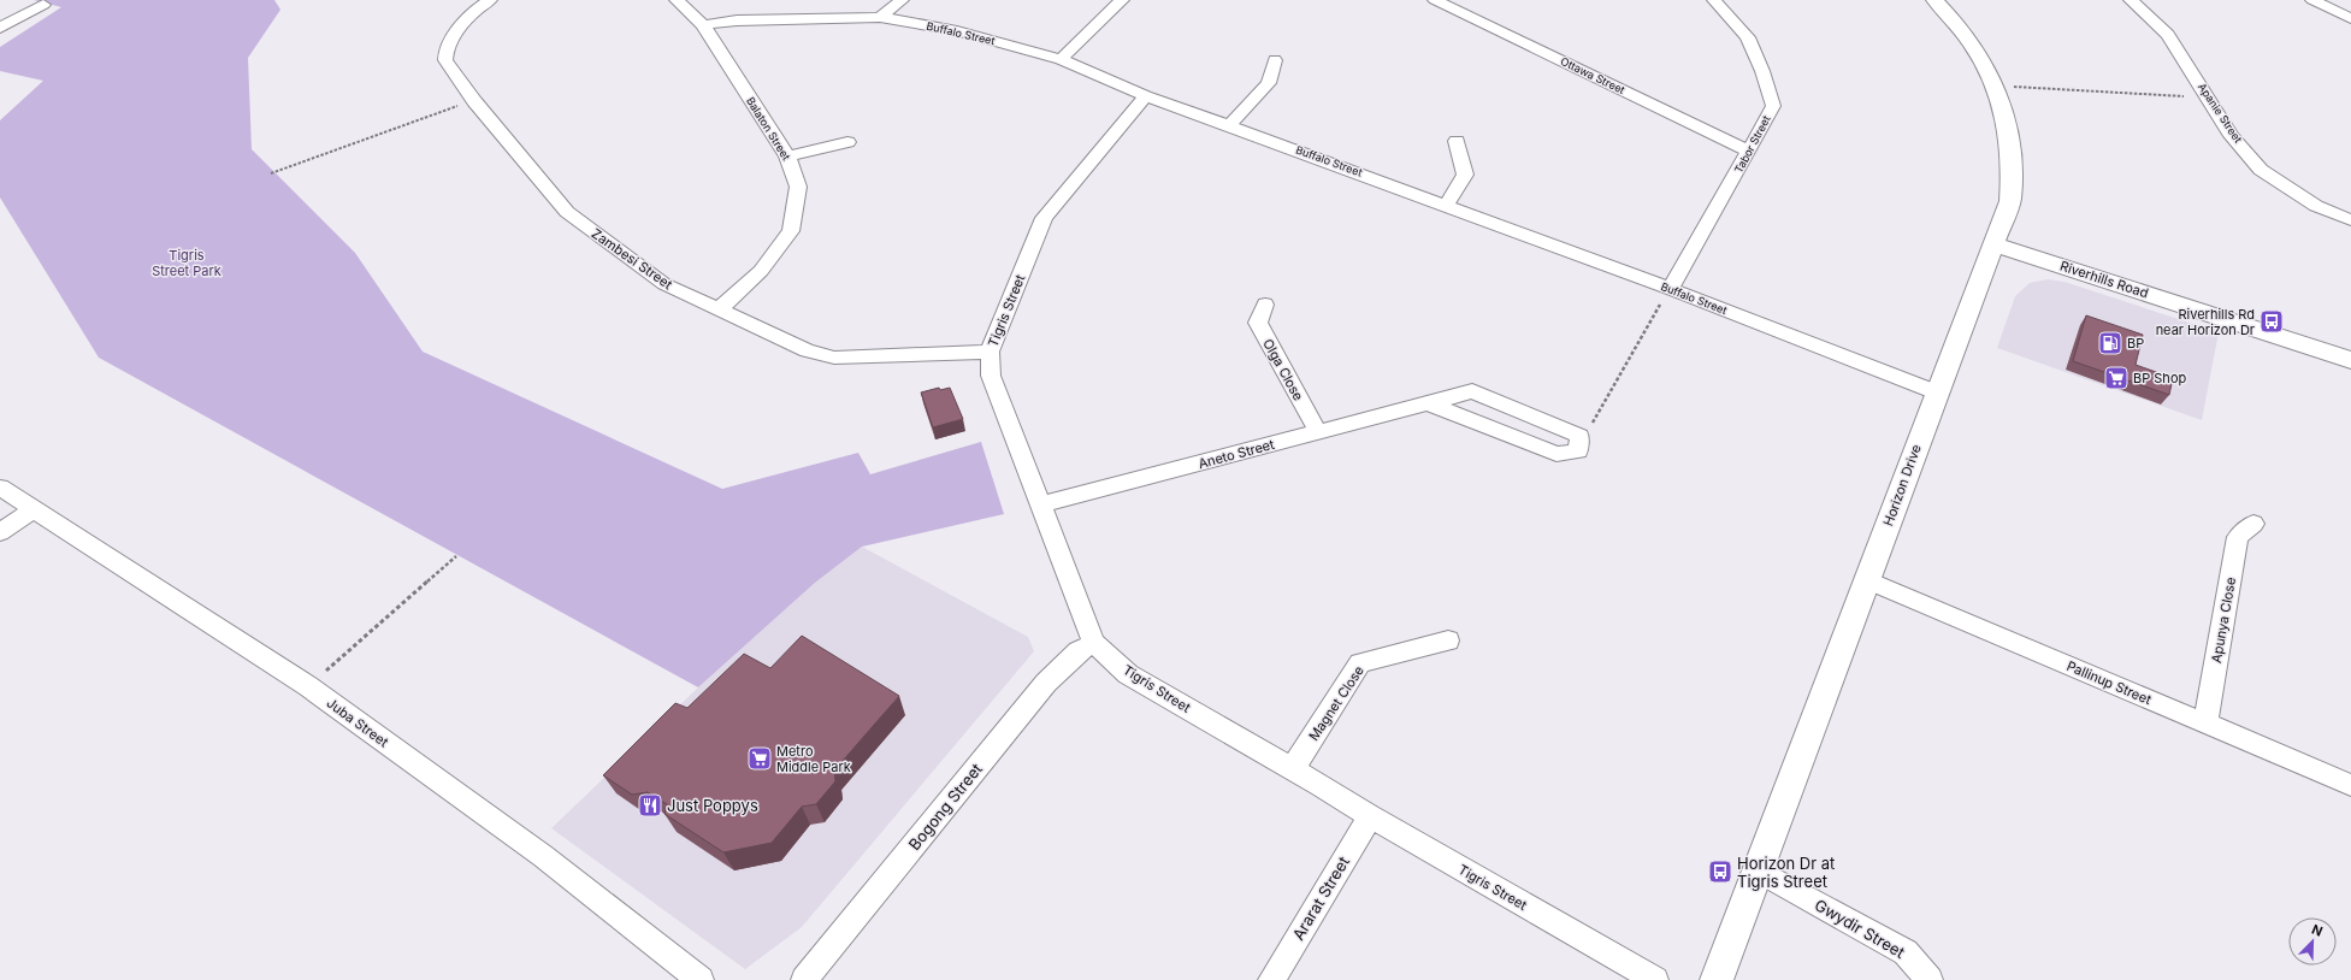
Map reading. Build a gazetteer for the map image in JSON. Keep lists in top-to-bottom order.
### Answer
{
  "streets": {
    "street": [
      "Buffalo Street",
      "Ottawa Street",
      "Apanie Street",
      "Balaton Street",
      "Tabor Street",
      "Zambesi Street",
      "Riverhills Road",
      "Tigris Street",
      "Olga Close",
      "Aneto Street",
      "Horizon Drive",
      "Apunya Close",
      "Pallinup Street",
      "Magnet Close",
      "Juba Street",
      "Bogong Street",
      "Ararat Street",
      "Gwydir Street"
    ]
  },
  "crossings": [
    ["Buffalo Street", "Balaton Street"],
    ["Buffalo Street", "Tabor Street"],
    ["Buffalo Street", "Tigris Street"],
    ["Buffalo Street", "Horizon Drive"],
    ["Ottawa Street", "Tabor Street"],
    ["Balaton Street", "Zambesi Street"],
    ["Zambesi Street", "Tigris Street"],
    ["Riverhills Road", "Horizon Drive"],
    ["Tigris Street", "Aneto Street"],
    ["Tigris Street", "Magnet Close"],
    ["Tigris Street", "Bogong Street"],
    ["Tigris Street", "Ararat Street"],
    ["Olga Close", "Aneto Street"],
    ["Horizon Drive", "Pallinup Street"],
    ["Horizon Drive", "Gwydir Street"],
    ["Apunya Close", "Pallinup Street"]
  ],
  "parks": ["Tigris Street Park"],
  "places": {
    "bus stop": ["Riverhills Rd near Horizon Dr", "Horizon Dr at Tigris Street"],
    "fuel station": ["BP"],
    "supermarket": ["BP Shop", "Metro Middle Park"],
    "restaurant": ["Just Poppys"]
  },
  "north": "top right"
}
